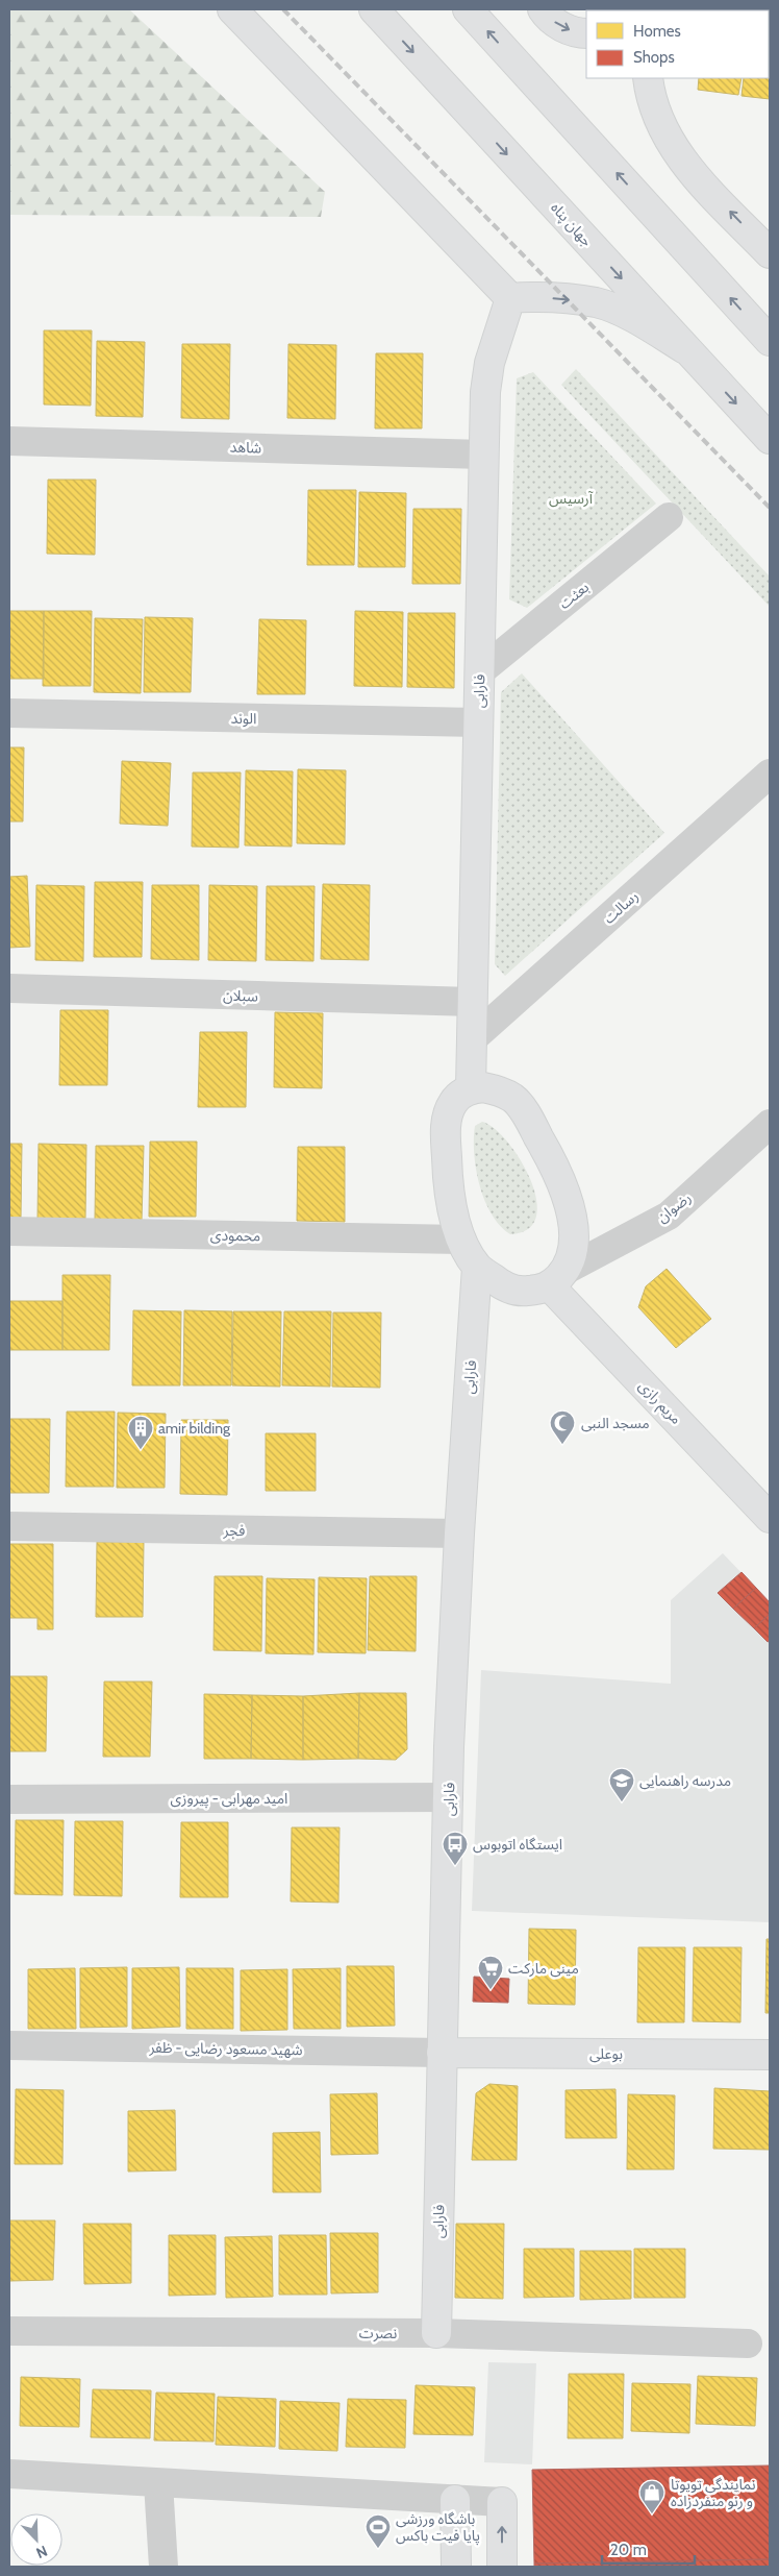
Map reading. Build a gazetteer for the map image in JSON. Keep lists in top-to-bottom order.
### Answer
{
  "streets": {
    "street": [
      "جهان پناه",
      "شاهد",
      "بعثت",
      "فارابی",
      "الوند",
      "رسالت",
      "سبلان",
      "رضوان",
      "محمودی",
      "مریم رازی",
      "فجر",
      "امید مهرابی - پیروزی",
      "شهید مسعود رضایی - ظفر",
      "بوعلی",
      "نصرت"
    ]
  },
  "crossings": [
    ["شاهد", "فارابی"],
    ["بعثت", "فارابی"],
    ["فارابی", "الوند"],
    ["فارابی", "رسالت"],
    ["فارابی", "سبلان"],
    ["فارابی", "فجر"],
    ["فارابی", "امید مهرابی - پیروزی"],
    ["فارابی", "شهید مسعود رضایی - ظفر"],
    ["فارابی", "بوعلی"],
    ["فارابی", "نصرت"],
    ["رضوان", "مریم رازی"],
    ["شهید مسعود رضایی - ظفر", "بوعلی"]
  ],
  "parks": ["آرسیس"],
  "places": {
    "mosque": ["مسجد النبی"],
    "building": ["amir bilding"],
    "school or university": ["مدرسه راهنمایی"],
    "bus stop": ["ایستگاه اتوبوس"],
    "supermarket": ["مینی مارکت"],
    "shop": ["نمایندگی تویوتا و رنو منفردزاده"],
    "sports": ["باشگاه ورزشی پایا فیت باکس"]
  },
  "legend": ["Homes", "Shops"],
  "scale_bar": "20 m",
  "north": "bottom right"
}
